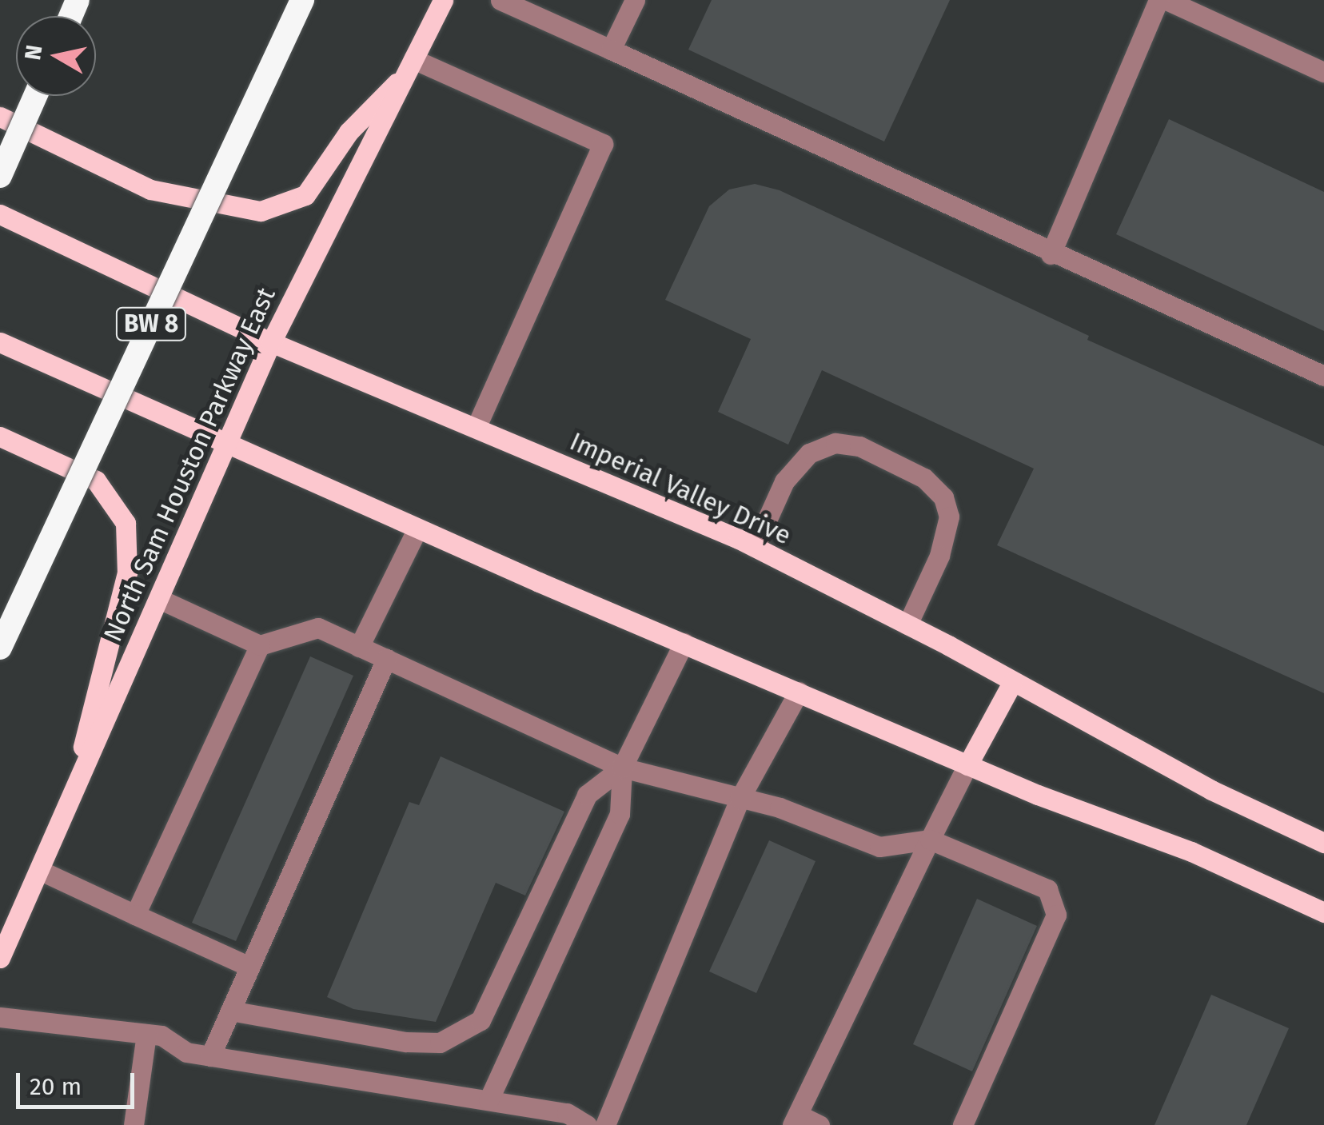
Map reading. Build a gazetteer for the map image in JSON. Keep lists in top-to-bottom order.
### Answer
{
  "streets": {
    "highway": ["BW 8"],
    "main road": ["North Sam Houston Parkway East", "Imperial Valley Drive"]
  },
  "crossings": [
    ["North Sam Houston Parkway East", "Imperial Valley Drive"]
  ],
  "scale_bar": "20 m",
  "north": "left"
}
